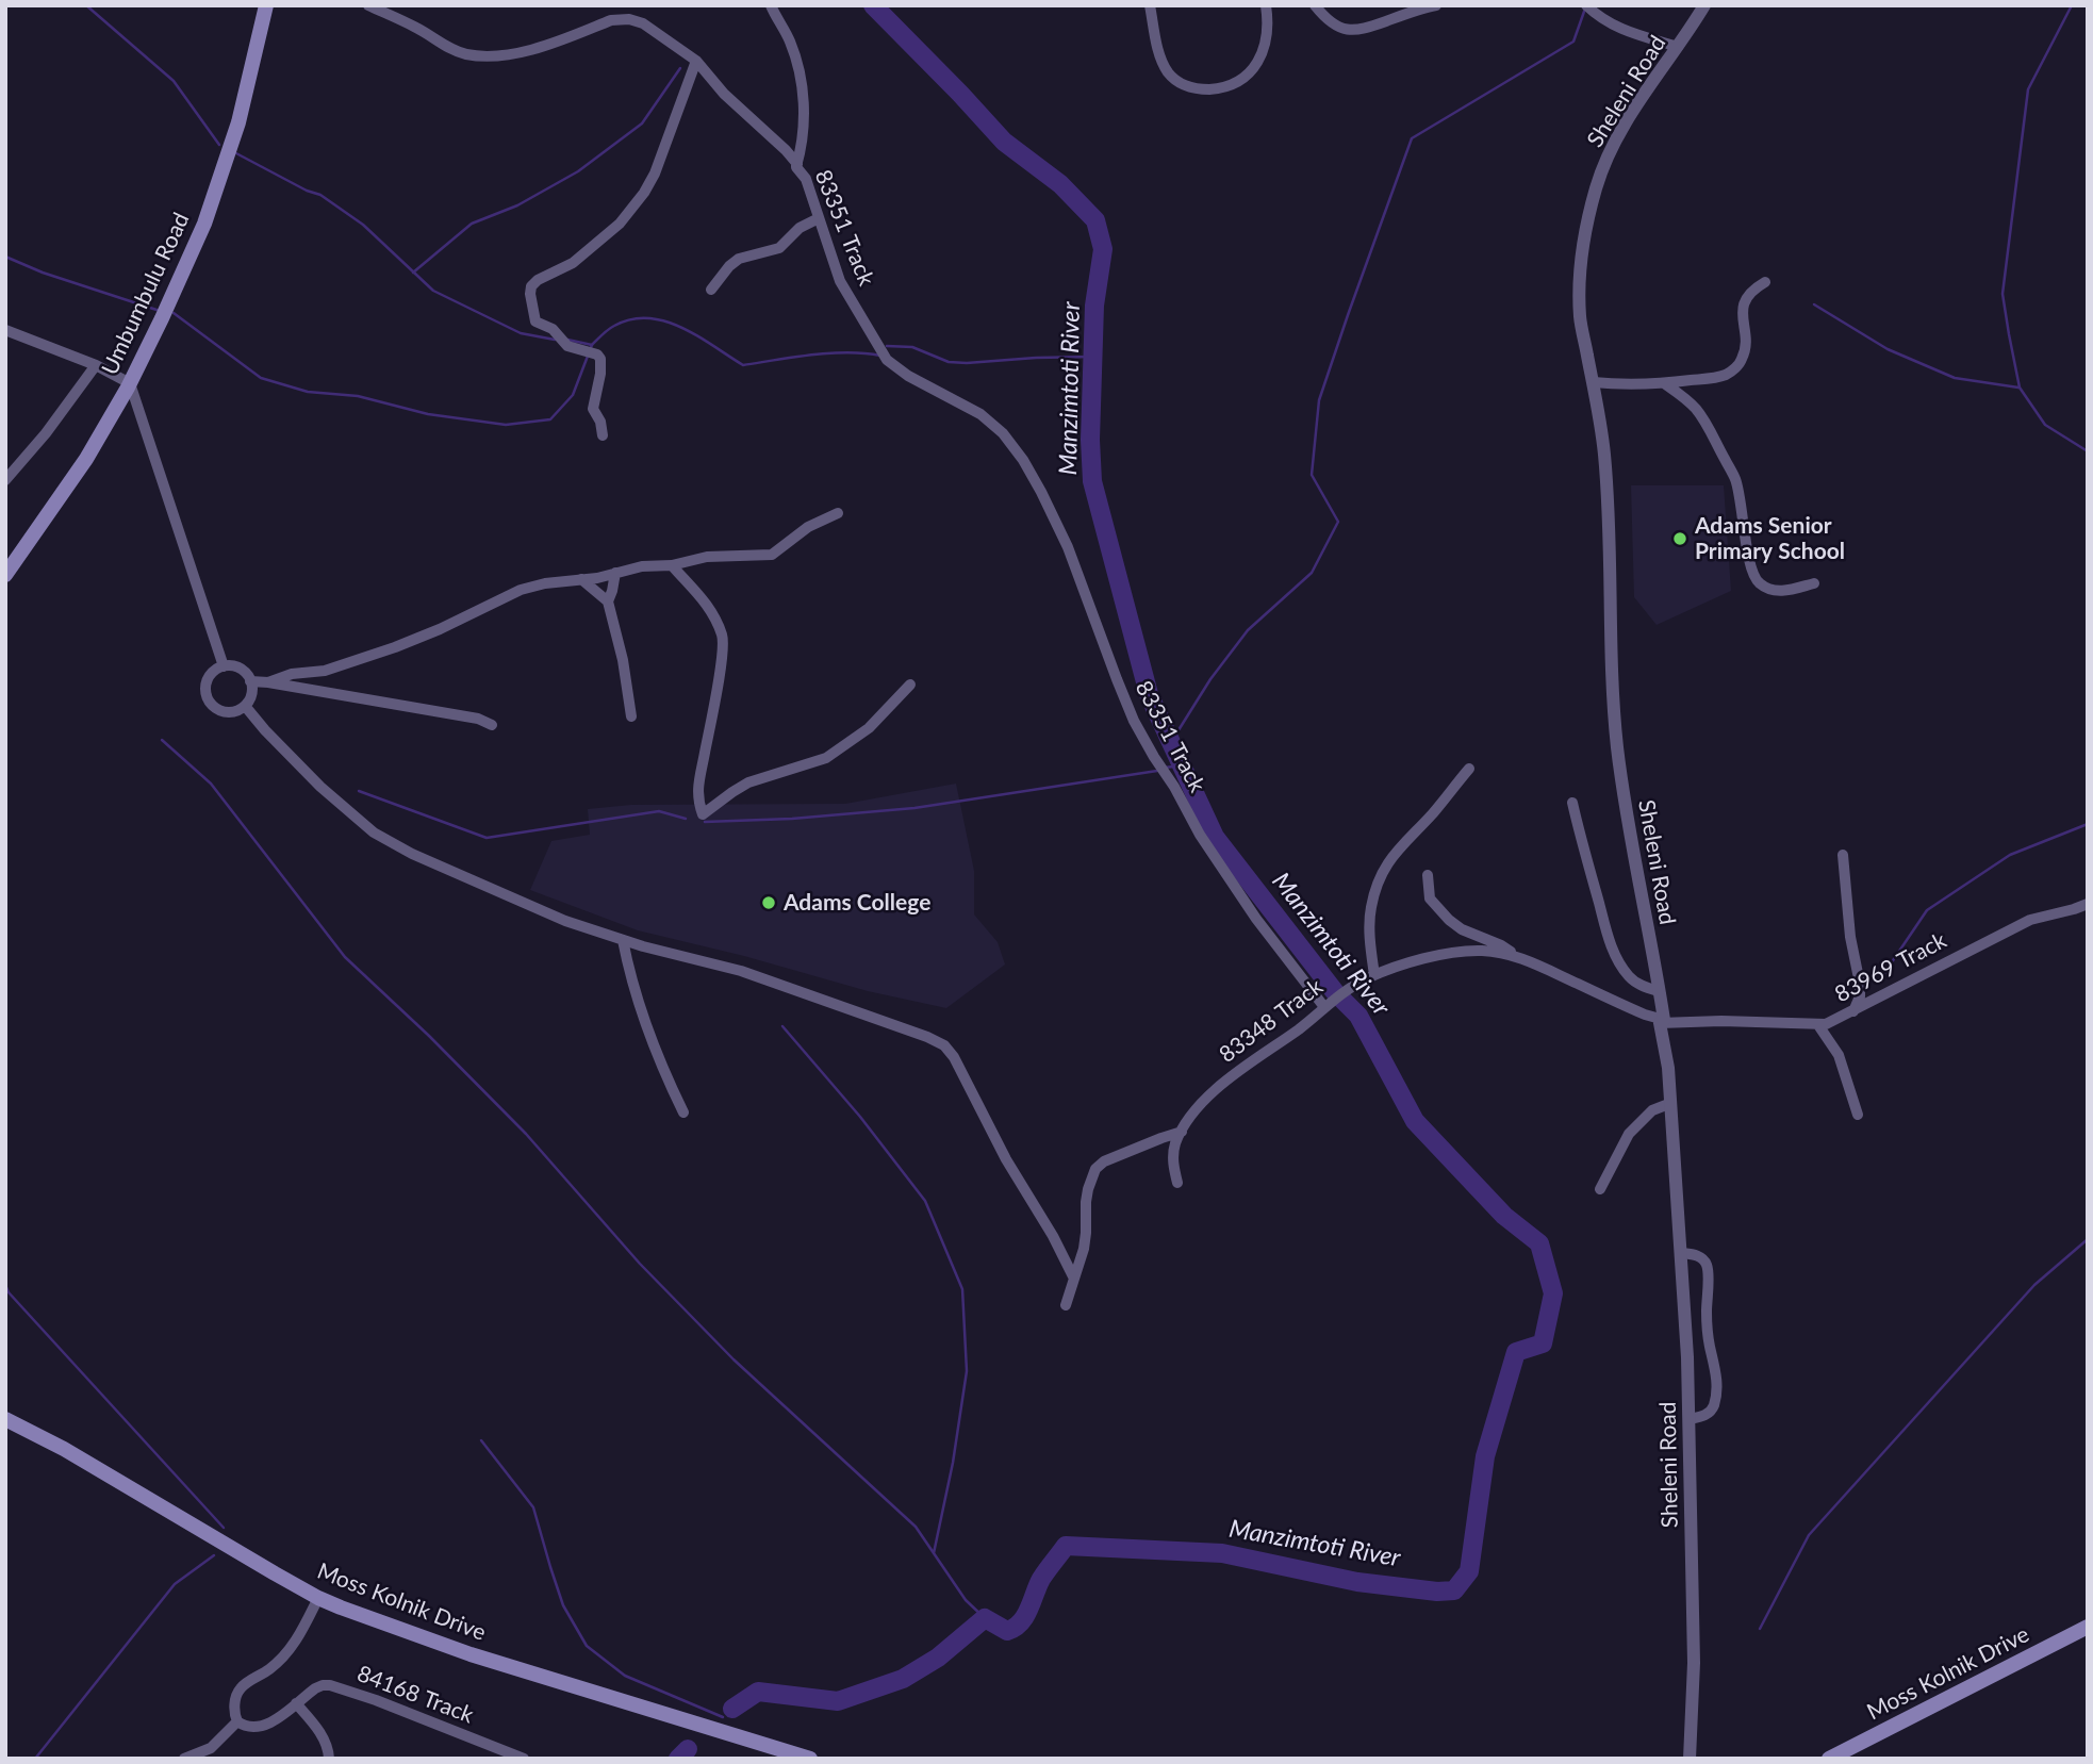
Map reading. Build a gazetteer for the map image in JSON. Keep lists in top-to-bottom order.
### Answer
{
  "streets": {
    "main road": ["Umbumbulu Road", "Moss Kolnik Drive"],
    "street": [
      "Sheleni Road",
      "83351 Track",
      "83969 Track",
      "83348 Track",
      "84168 Track"
    ]
  },
  "crossings": [
    ["Sheleni Road", "83969 Track"],
    ["Sheleni Road", "83348 Track"],
    ["83351 Track", "83348 Track"],
    ["83969 Track", "83348 Track"]
  ],
  "water": ["Manzimtoti River"],
  "places": ["Adams Senior Primary School", "Adams College"]
}
